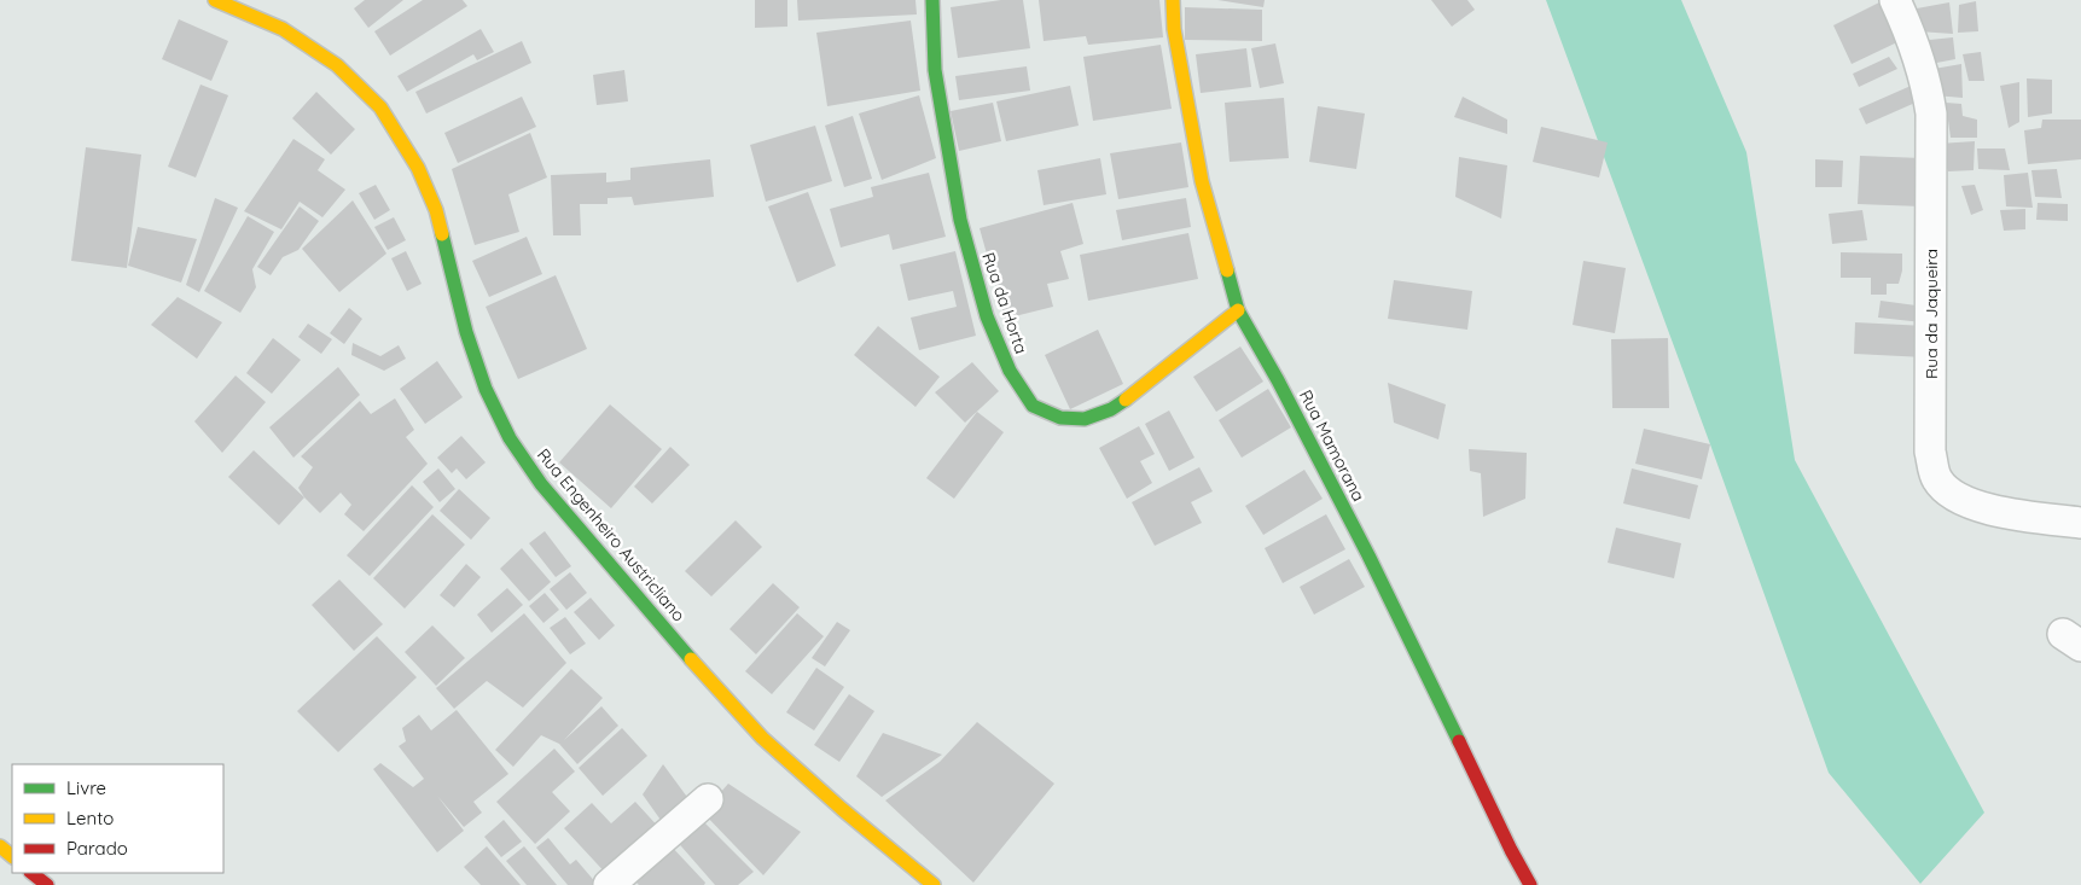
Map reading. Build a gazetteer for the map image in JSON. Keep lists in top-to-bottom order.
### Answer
{
  "streets": {
    "street": [
      "Rua da Horta",
      "Rua da Jaqueira",
      "Rua Mamorana",
      "Rua Engenheiro Austricliano"
    ]
  },
  "crossings": [
    ["Rua da Horta", "Rua Mamorana"]
  ],
  "legend": ["Livre", "Lento", "Parado"]
}
